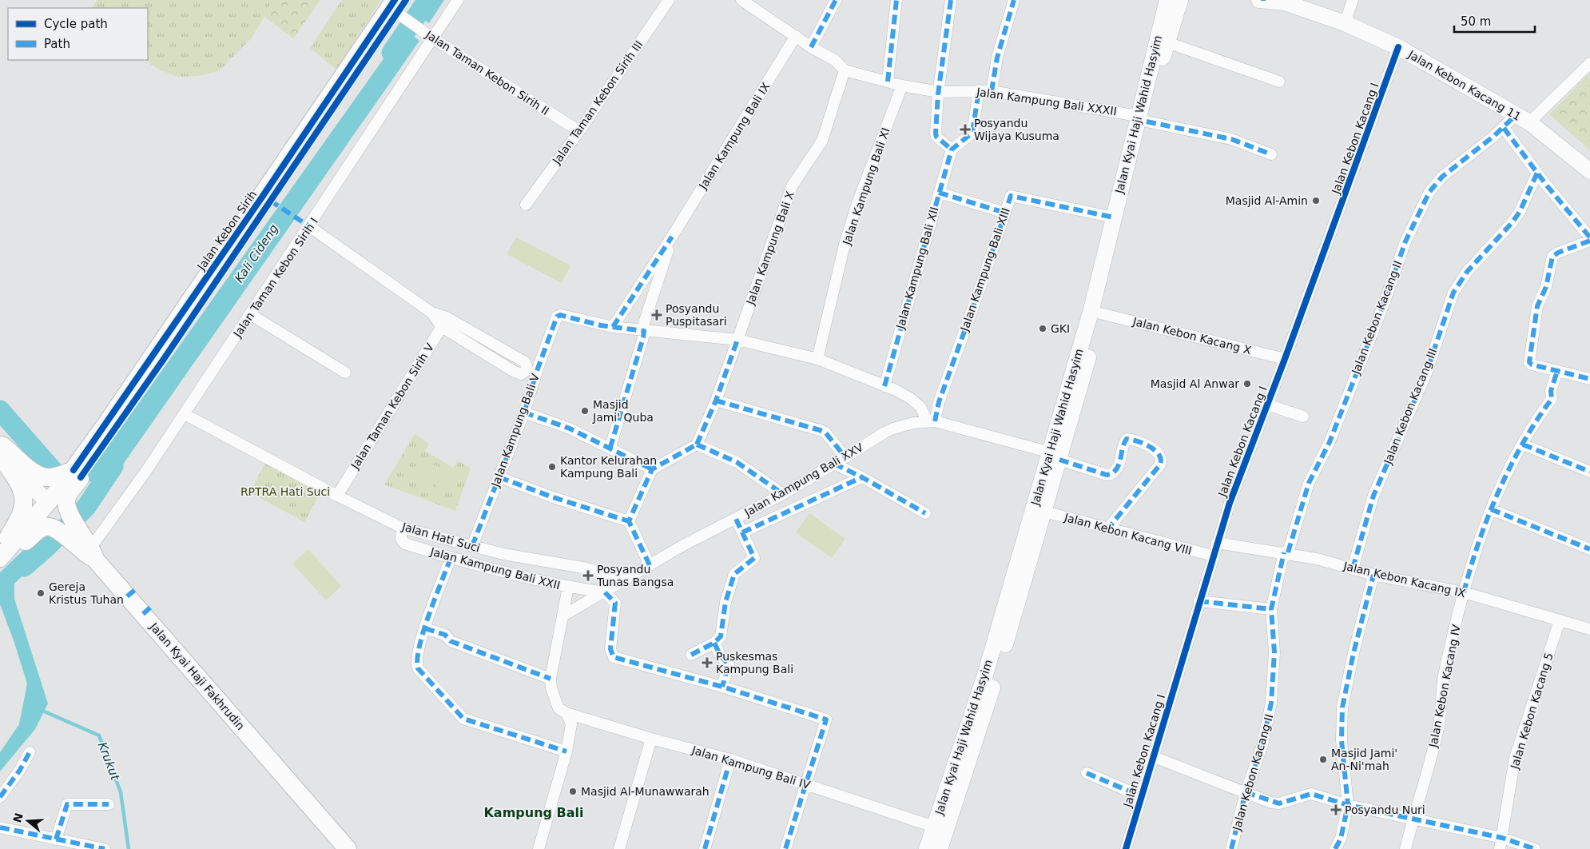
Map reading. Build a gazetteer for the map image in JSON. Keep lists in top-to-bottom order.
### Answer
{
  "streets": {
    "main road": [
      "Jalan Kebon Kacang 11",
      "Jalan Kyai Haji Wahid Hasyim",
      "Jalan Kebon Sirih",
      "Jalan Kyai Haji Fakhrudin"
    ],
    "street": [
      "Jalan Taman Kebon Sirih II",
      "Jalan Kampung Bali XXXII",
      "Jalan Taman Kebon Sirih III",
      "Jalan Kampung Bali IX",
      "Jalan Kebon Kacang I",
      "Jalan Kampung Bali XI",
      "Jalan Kampung Bali X",
      "Jalan Kampung Bali XII",
      "Jalan Kampung Bali XIII",
      "Jalan Taman Kebon Sirih I",
      "Jalan Kebon Kacang II",
      "Jalan Kebon Kacang X",
      "Jalan Taman Kebon Sirih V",
      "Jalan Kebon Kacang III",
      "Jalan Kampung Bali V",
      "Jalan Kampung Bali XXV",
      "Jalan Kebon Kacang VIII",
      "Jalan Hati Suci",
      "Jalan Kampung Bali XXII",
      "Jalan Kebon Kacang IX",
      "Jalan Kebon Kacang IV",
      "Jalan Kebon Kacang 5",
      "Jalan Kampung Bali IV"
    ]
  },
  "crossings": [
    ["Jalan Taman Kebon Sirih II", "Jalan Taman Kebon Sirih III"],
    ["Jalan Taman Kebon Sirih II", "Jalan Kebon Sirih"],
    ["Jalan Taman Kebon Sirih II", "Jalan Taman Kebon Sirih I"],
    ["Jalan Kebon Kacang 11", "Jalan Kebon Kacang I"],
    ["Jalan Kebon Kacang 11", "Jalan Kebon Kacang II"],
    ["Jalan Kampung Bali XXXII", "Jalan Kyai Haji Wahid Hasyim"],
    ["Jalan Kampung Bali XXXII", "Jalan Kampung Bali IX"],
    ["Jalan Kampung Bali XXXII", "Jalan Kampung Bali XI"],
    ["Jalan Kampung Bali XXXII", "Jalan Kampung Bali X"],
    ["Jalan Kyai Haji Wahid Hasyim", "Jalan Kampung Bali XIII"],
    ["Jalan Kyai Haji Wahid Hasyim", "Jalan Kebon Kacang X"],
    ["Jalan Kyai Haji Wahid Hasyim", "Jalan Kampung Bali XXV"],
    ["Jalan Kyai Haji Wahid Hasyim", "Jalan Kebon Kacang VIII"],
    ["Jalan Kyai Haji Wahid Hasyim", "Jalan Kampung Bali IV"],
    ["Jalan Kampung Bali IX", "Jalan Kampung Bali V"],
    ["Jalan Kebon Kacang I", "Jalan Kebon Kacang X"],
    ["Jalan Kebon Kacang I", "Jalan Kebon Kacang VIII"],
    ["Jalan Kebon Kacang I", "Jalan Kebon Kacang IX"],
    ["Jalan Kebon Sirih", "Jalan Kyai Haji Fakhrudin"],
    ["Jalan Kampung Bali XIII", "Jalan Kampung Bali XXV"],
    ["Jalan Taman Kebon Sirih I", "Jalan Hati Suci"],
    ["Jalan Taman Kebon Sirih I", "Jalan Kyai Haji Fakhrudin"],
    ["Jalan Kebon Kacang II", "Jalan Kebon Kacang IX"],
    ["Jalan Taman Kebon Sirih V", "Jalan Hati Suci"],
    ["Jalan Kebon Kacang III", "Jalan Kebon Kacang IX"],
    ["Jalan Kampung Bali V", "Jalan Hati Suci"],
    ["Jalan Kampung Bali XXV", "Jalan Kebon Kacang VIII"],
    ["Jalan Kampung Bali XXV", "Jalan Hati Suci"],
    ["Jalan Kampung Bali XXV", "Jalan Kampung Bali XXII"],
    ["Jalan Hati Suci", "Jalan Kampung Bali XXII"],
    ["Jalan Kebon Kacang IX", "Jalan Kebon Kacang IV"],
    ["Jalan Kebon Kacang IX", "Jalan Kebon Kacang 5"]
  ],
  "districts": ["Kampung Bali"],
  "water": ["Kali Cideng", "Krukut"],
  "parks": ["RPTRA Hati Suci"],
  "places": {
    "health": [
      "Posyandu Wijaya Kusuma",
      "Posyandu Puspitasari",
      "Posyandu Tunas Bangsa",
      "Puskesmas Kampung Bali",
      "Posyandu Nuri"
    ],
    "other": [
      "Masjid Al-Amin",
      "GKI",
      "Masjid Al Anwar",
      "Masjid Jami' Quba",
      "Kantor Kelurahan Kampung Bali",
      "Gereja Kristus Tuhan",
      "Masjid Jami' An-Ni'mah",
      "Masjid Al-Munawwarah"
    ]
  },
  "legend": ["Cycle path", "Path"],
  "scale_bar": "50 m",
  "north": "left"
}
